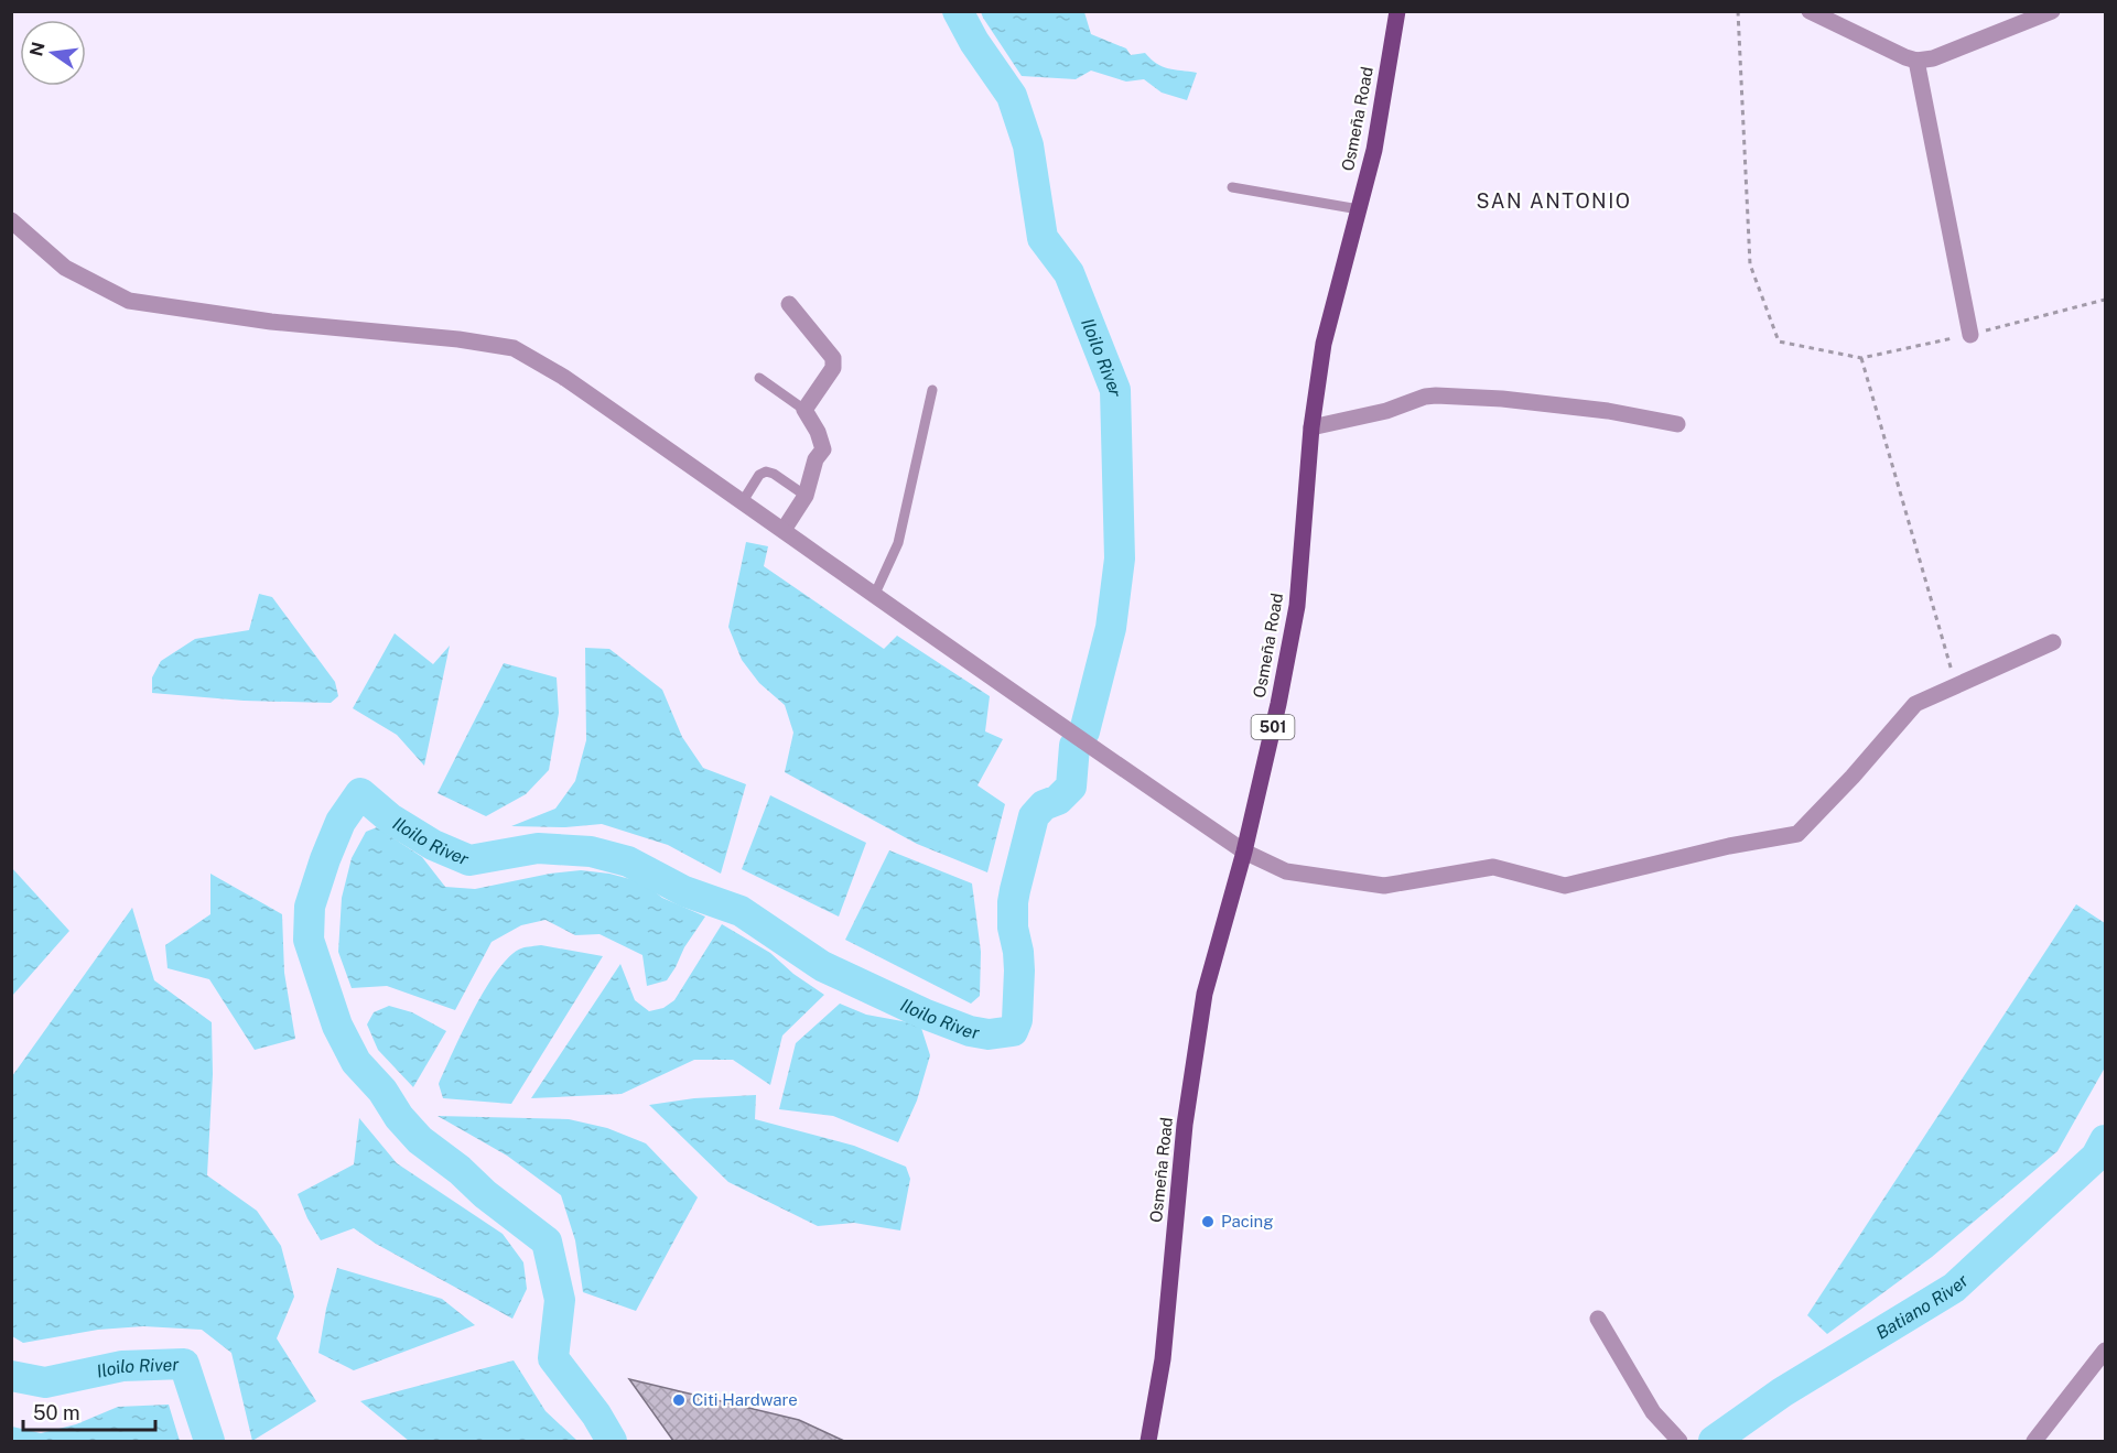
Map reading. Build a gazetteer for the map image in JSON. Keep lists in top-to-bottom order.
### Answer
{
  "streets": {
    "main road": ["Osmeña Road", "501"]
  },
  "districts": ["SAN ANTONIO"],
  "water": ["Iloilo River", "Batiano River"],
  "places": ["Pacing", "Citi Hardware"],
  "scale_bar": "50 m",
  "north": "left"
}
